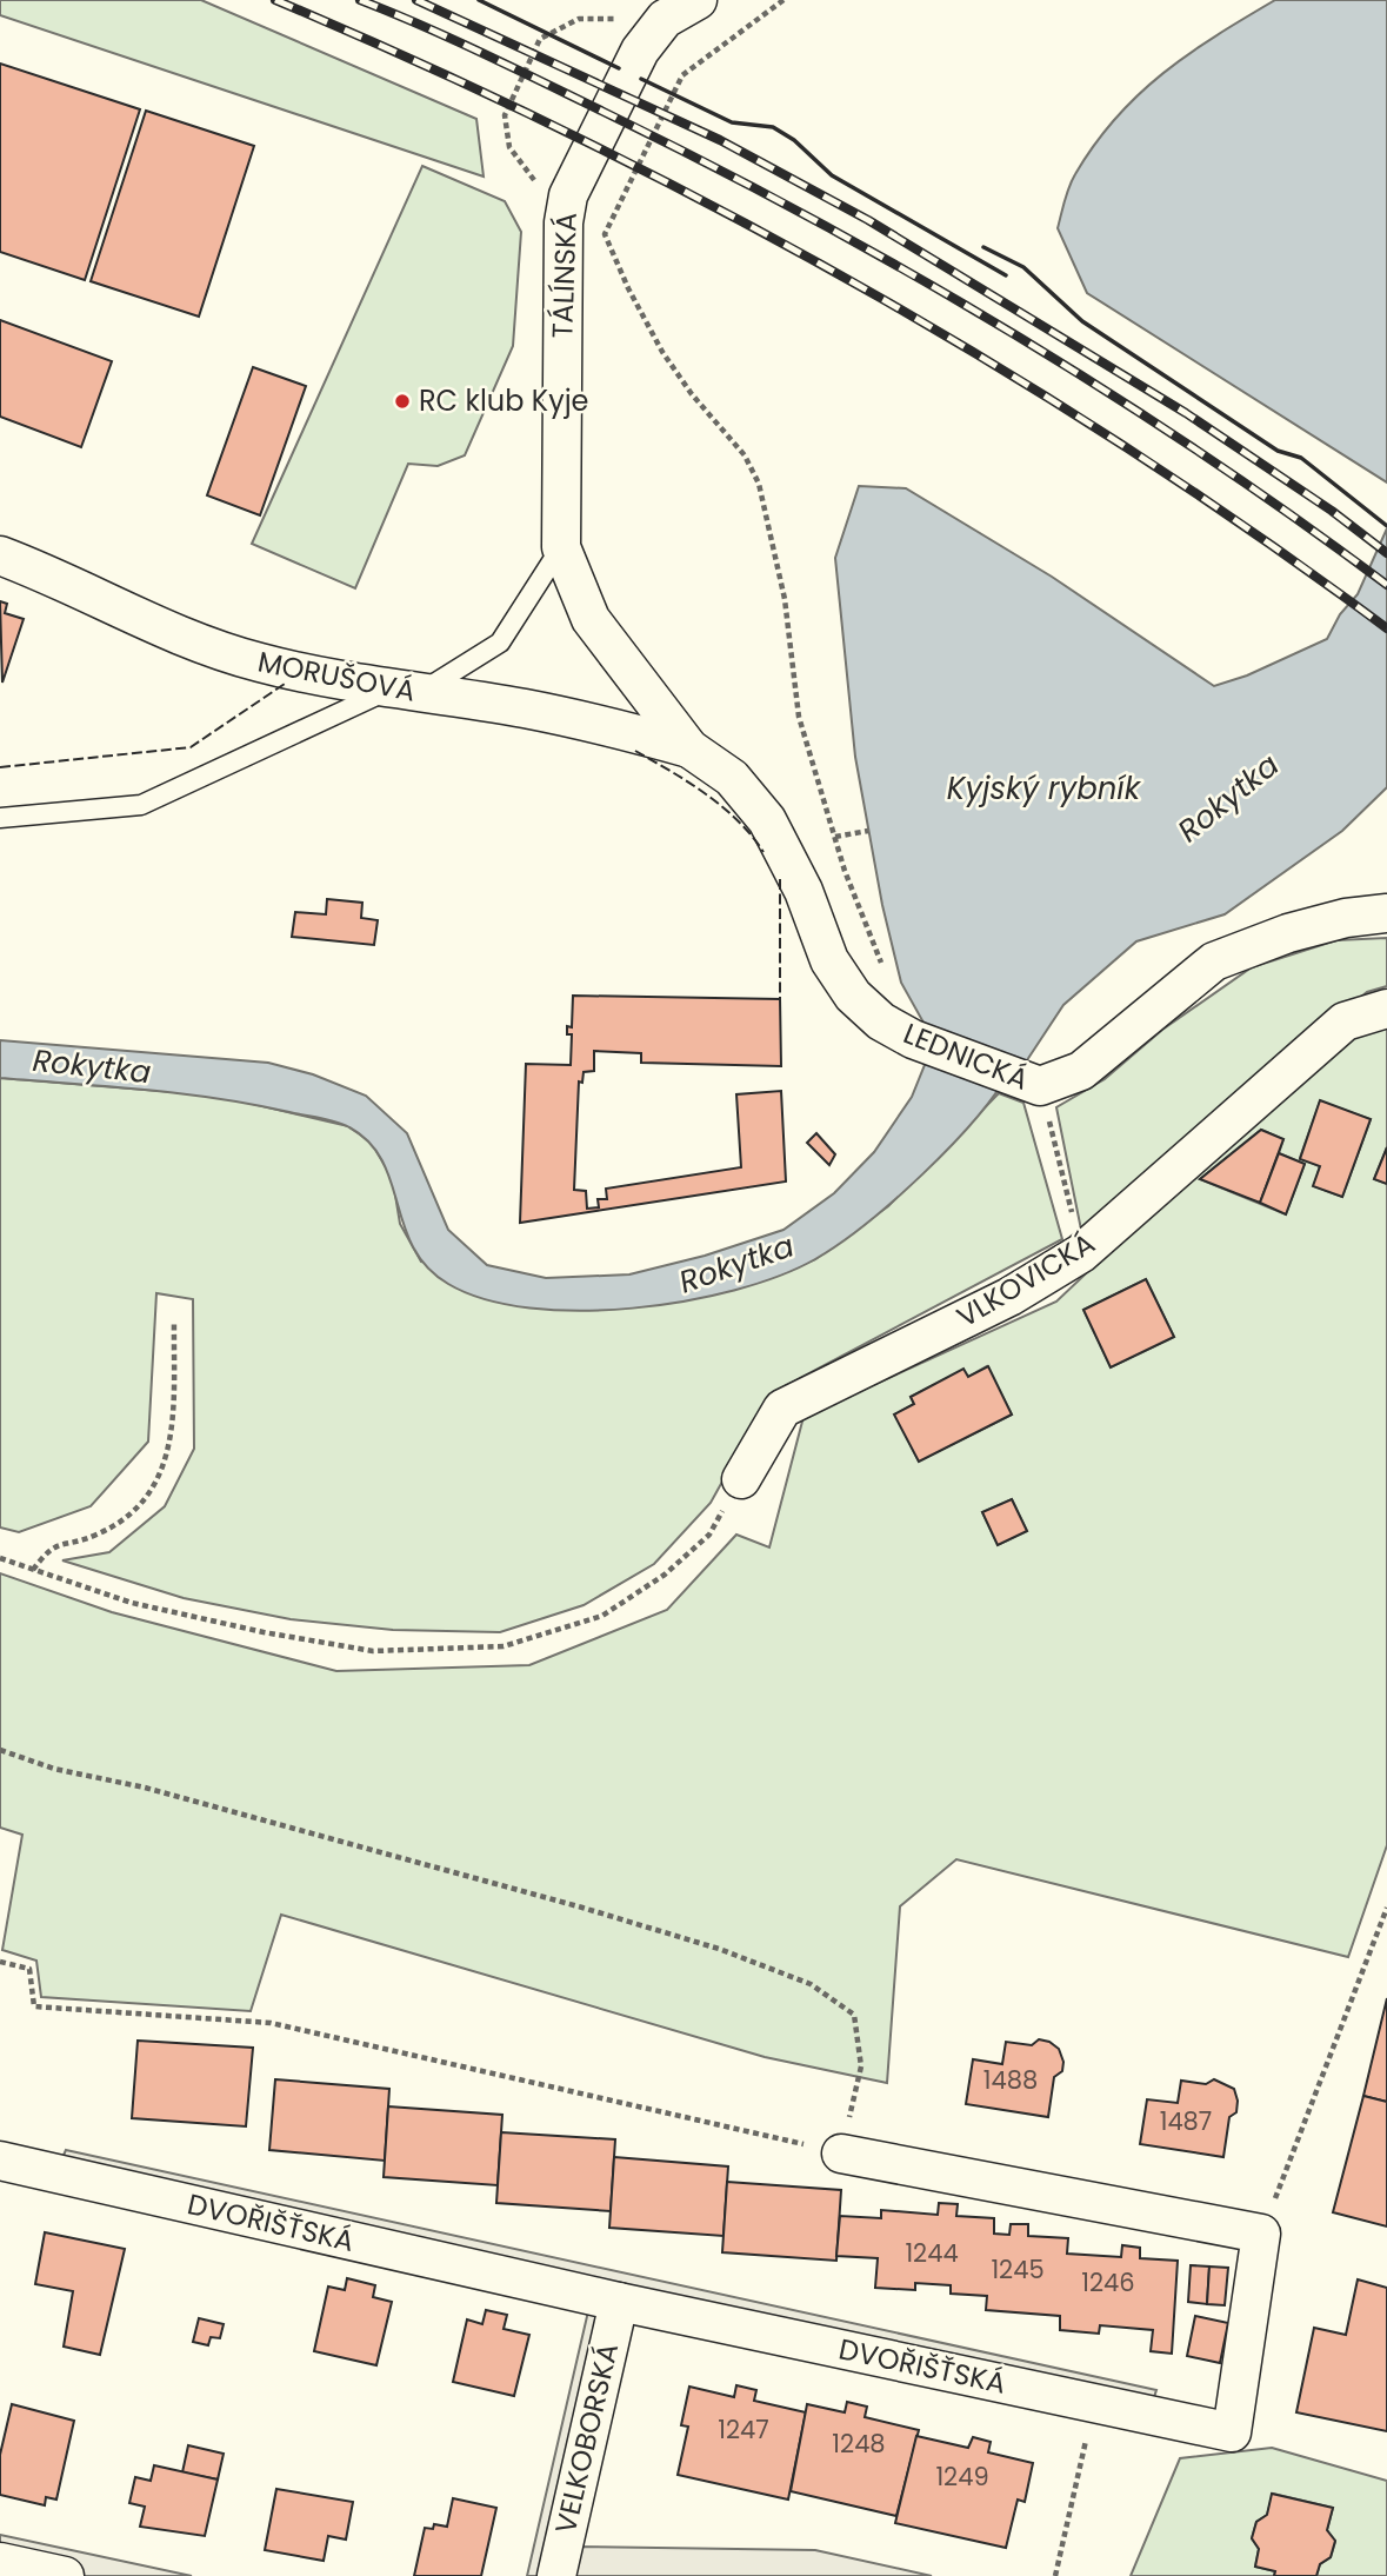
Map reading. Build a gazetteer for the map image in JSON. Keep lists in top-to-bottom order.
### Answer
{
  "streets": {
    "street": [
      "TÁLÍNSKÁ",
      "MORUŠOVÁ",
      "LEDNICKÁ",
      "VLKOVICKÁ",
      "DVOŘIŠŤSKÁ",
      "VELKOBORSKÁ"
    ]
  },
  "crossings": [
    ["TÁLÍNSKÁ", "LEDNICKÁ"],
    ["MORUŠOVÁ", "LEDNICKÁ"],
    ["DVOŘIŠŤSKÁ", "VELKOBORSKÁ"]
  ],
  "water": ["Kyjský rybník", "Rokytka"],
  "places": ["RC klub Kyje"],
  "house_numbers": [
    "1488",
    "1487",
    "1244",
    "1245",
    "1246",
    "1247",
    "1248",
    "1249"
  ]
}
